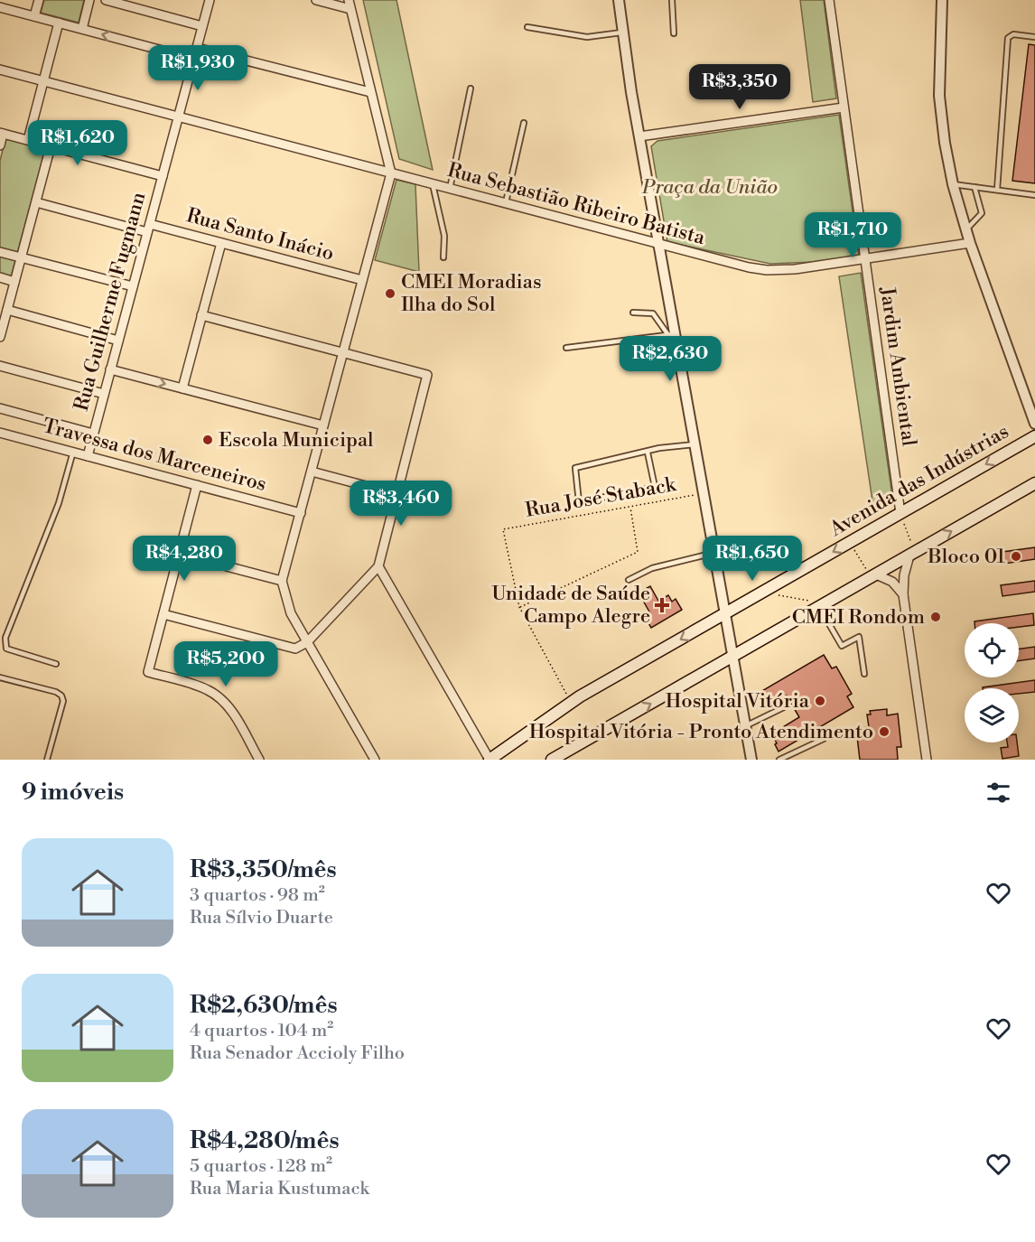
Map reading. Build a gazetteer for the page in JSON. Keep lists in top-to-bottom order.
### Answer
{
  "streets": {
    "main road": ["Avenida das Indústrias"],
    "street": [
      "Rua Sebastião Ribeiro Batista",
      "Rua Santo Inácio",
      "Rua Guilherme Fugmann",
      "Jardim Ambiental",
      "Travessa dos Marceneiros"
    ],
    "path": ["Rua José Staback"]
  },
  "crossings": [
    ["Rua Sebastião Ribeiro Batista", "Rua Guilherme Fugmann"],
    ["Rua Sebastião Ribeiro Batista", "Jardim Ambiental"],
    ["Rua Santo Inácio", "Rua Guilherme Fugmann"],
    ["Rua Guilherme Fugmann", "Travessa dos Marceneiros"],
    ["Jardim Ambiental", "Avenida das Indústrias"]
  ],
  "parks": ["Praça da União"],
  "places": {
    "other": [
      "CMEI Moradias Ilha do Sol",
      "Escola Municipal",
      "Bloco 01",
      "CMEI Rondom",
      "Hospital Vitória",
      "Hospital Vitória - Pronto Atendimento"
    ],
    "health": ["Unidade de Saúde Campo Alegre"]
  },
  "page": {
    "price": [
      "R$1,930",
      "R$3,350",
      "R$1,620",
      "R$1,710",
      "R$2,630",
      "R$3,460",
      "R$4,280",
      "R$1,650",
      "R$5,200"
    ],
    "heading": "9 imóveis",
    "list": [
      {
        "name": "R$3,350/mês",
        "note": "3 quartos · 98 m² · Rua Sílvio Duarte"
      },
      {
        "name": "R$2,630/mês",
        "note": "4 quartos · 104 m² · Rua Senador Accioly Filho"
      },
      {
        "name": "R$4,280/mês",
        "note": "5 quartos · 128 m² · Rua Maria Kustumack"
      }
    ]
  }
}
